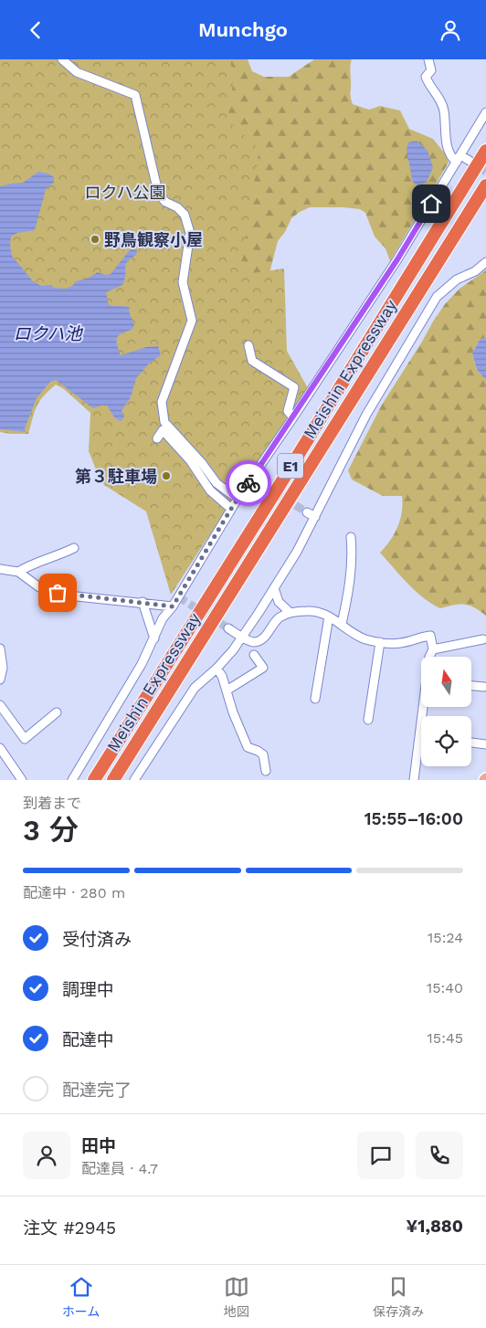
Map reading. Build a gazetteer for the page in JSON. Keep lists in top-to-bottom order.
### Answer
{
  "streets": {
    "highway": ["Meishin Expressway", "E1"]
  },
  "water": ["ロクハ池"],
  "parks": ["ロクハ公園"],
  "places": ["野鳥観察小屋", "第３駐車場"],
  "north": "top",
  "page": {
    "header": "Munchgo",
    "heading": ["3 分", "到着まで", "15:55–16:00"],
    "panel": [
      "田中",
      "配達員 · 4.7",
      "注文 #2945",
      "¥1,880"
    ],
    "bar": "配達中 · 280 m",
    "list": [
      ["受付済み", "15:24"],
      ["調理中", "15:40"],
      ["配達中", "15:45"],
      "配達完了"
    ],
    "tabs": ["ホーム", "地図", "保存済み"]
  }
}
